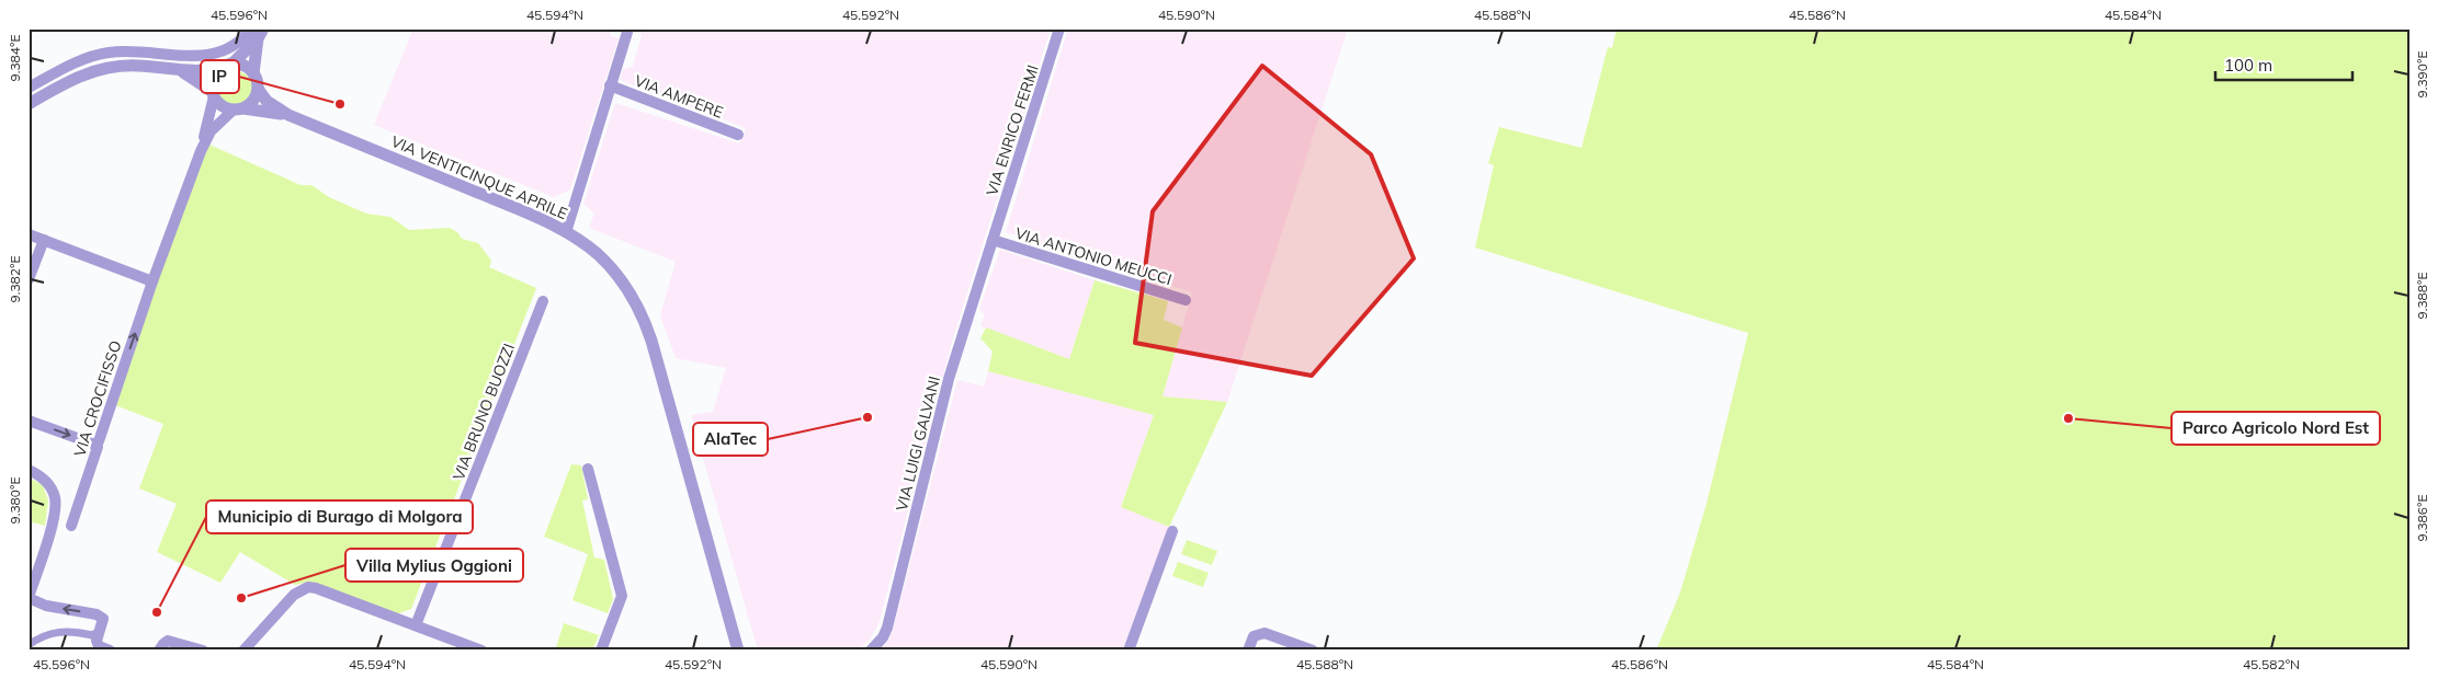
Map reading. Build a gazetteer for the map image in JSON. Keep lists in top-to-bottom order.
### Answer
{
  "streets": {
    "street": [
      "VIA AMPERE",
      "VIA ENRICO FERMI",
      "VIA VENTICINQUE APRILE",
      "VIA ANTONIO MEUCCI",
      "VIA CROCIFISSO",
      "VIA BRUNO BUOZZI",
      "VIA LUIGI GALVANI"
    ]
  },
  "crossings": [
    ["VIA ENRICO FERMI", "VIA ANTONIO MEUCCI"],
    ["VIA ENRICO FERMI", "VIA LUIGI GALVANI"],
    ["VIA ANTONIO MEUCCI", "VIA LUIGI GALVANI"]
  ],
  "one_way": ["VIA CROCIFISSO"],
  "places": [
    "IP",
    "AlaTec",
    "Parco Agricolo Nord Est",
    "Villa Mylius Oggioni",
    "Municipio di Burago di Molgora"
  ],
  "scale_bar": "100 m",
  "coordinates": [
    "45.596°N",
    "45.594°N",
    "45.592°N",
    "45.590°N",
    "45.588°N",
    "45.586°N",
    "45.584°N",
    "9.384°E",
    "9.390°E",
    "9.382°E",
    "9.388°E",
    "9.380°E",
    "9.386°E",
    "45.582°N"
  ]
}
